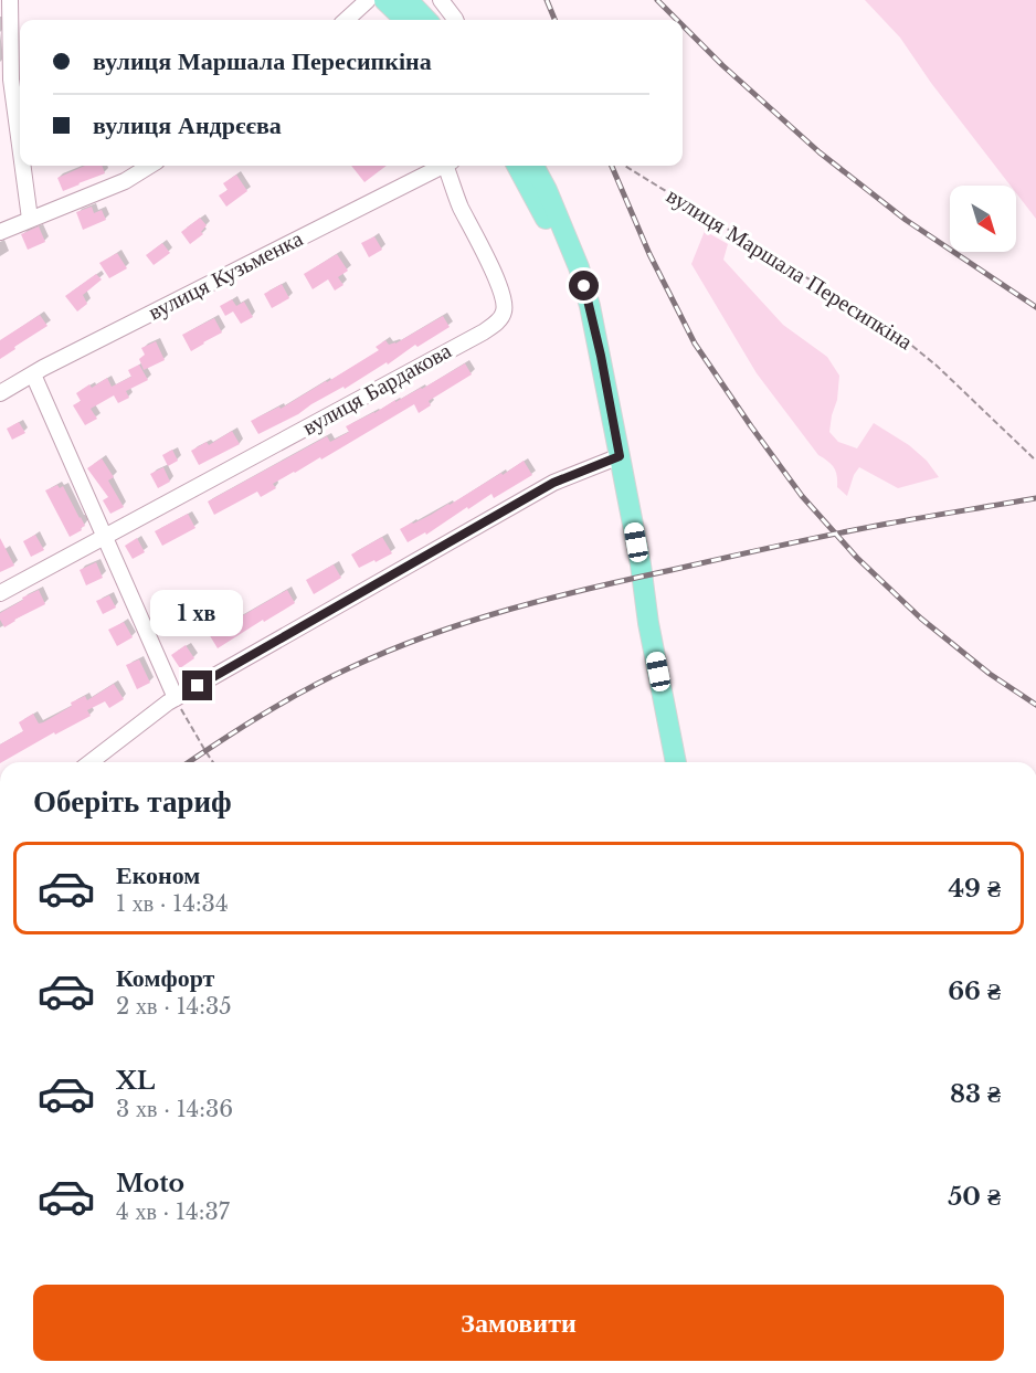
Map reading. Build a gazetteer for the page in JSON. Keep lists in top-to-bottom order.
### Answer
{
  "streets": {
    "street": ["вулиця Кузьменка", "вулиця Бардакова"],
    "path": ["вулиця Маршала Пересипкіна"]
  },
  "north": "bottom right",
  "page": {
    "banner": ["вулиця Маршала Пересипкіна", "вулиця Андрєєва"],
    "bubble": "1 хв",
    "heading": "Оберіть тариф",
    "list": [
      {
        "name": "Економ",
        "note": "1 хв · 14:34",
        "value": "49 ₴"
      },
      {
        "name": "Комфорт",
        "note": "2 хв · 14:35",
        "value": "66 ₴"
      },
      {
        "name": "XL",
        "note": "3 хв · 14:36",
        "value": "83 ₴"
      },
      {
        "name": "Moto",
        "note": "4 хв · 14:37",
        "value": "50 ₴"
      }
    ],
    "buttons": "Замовити"
  }
}
